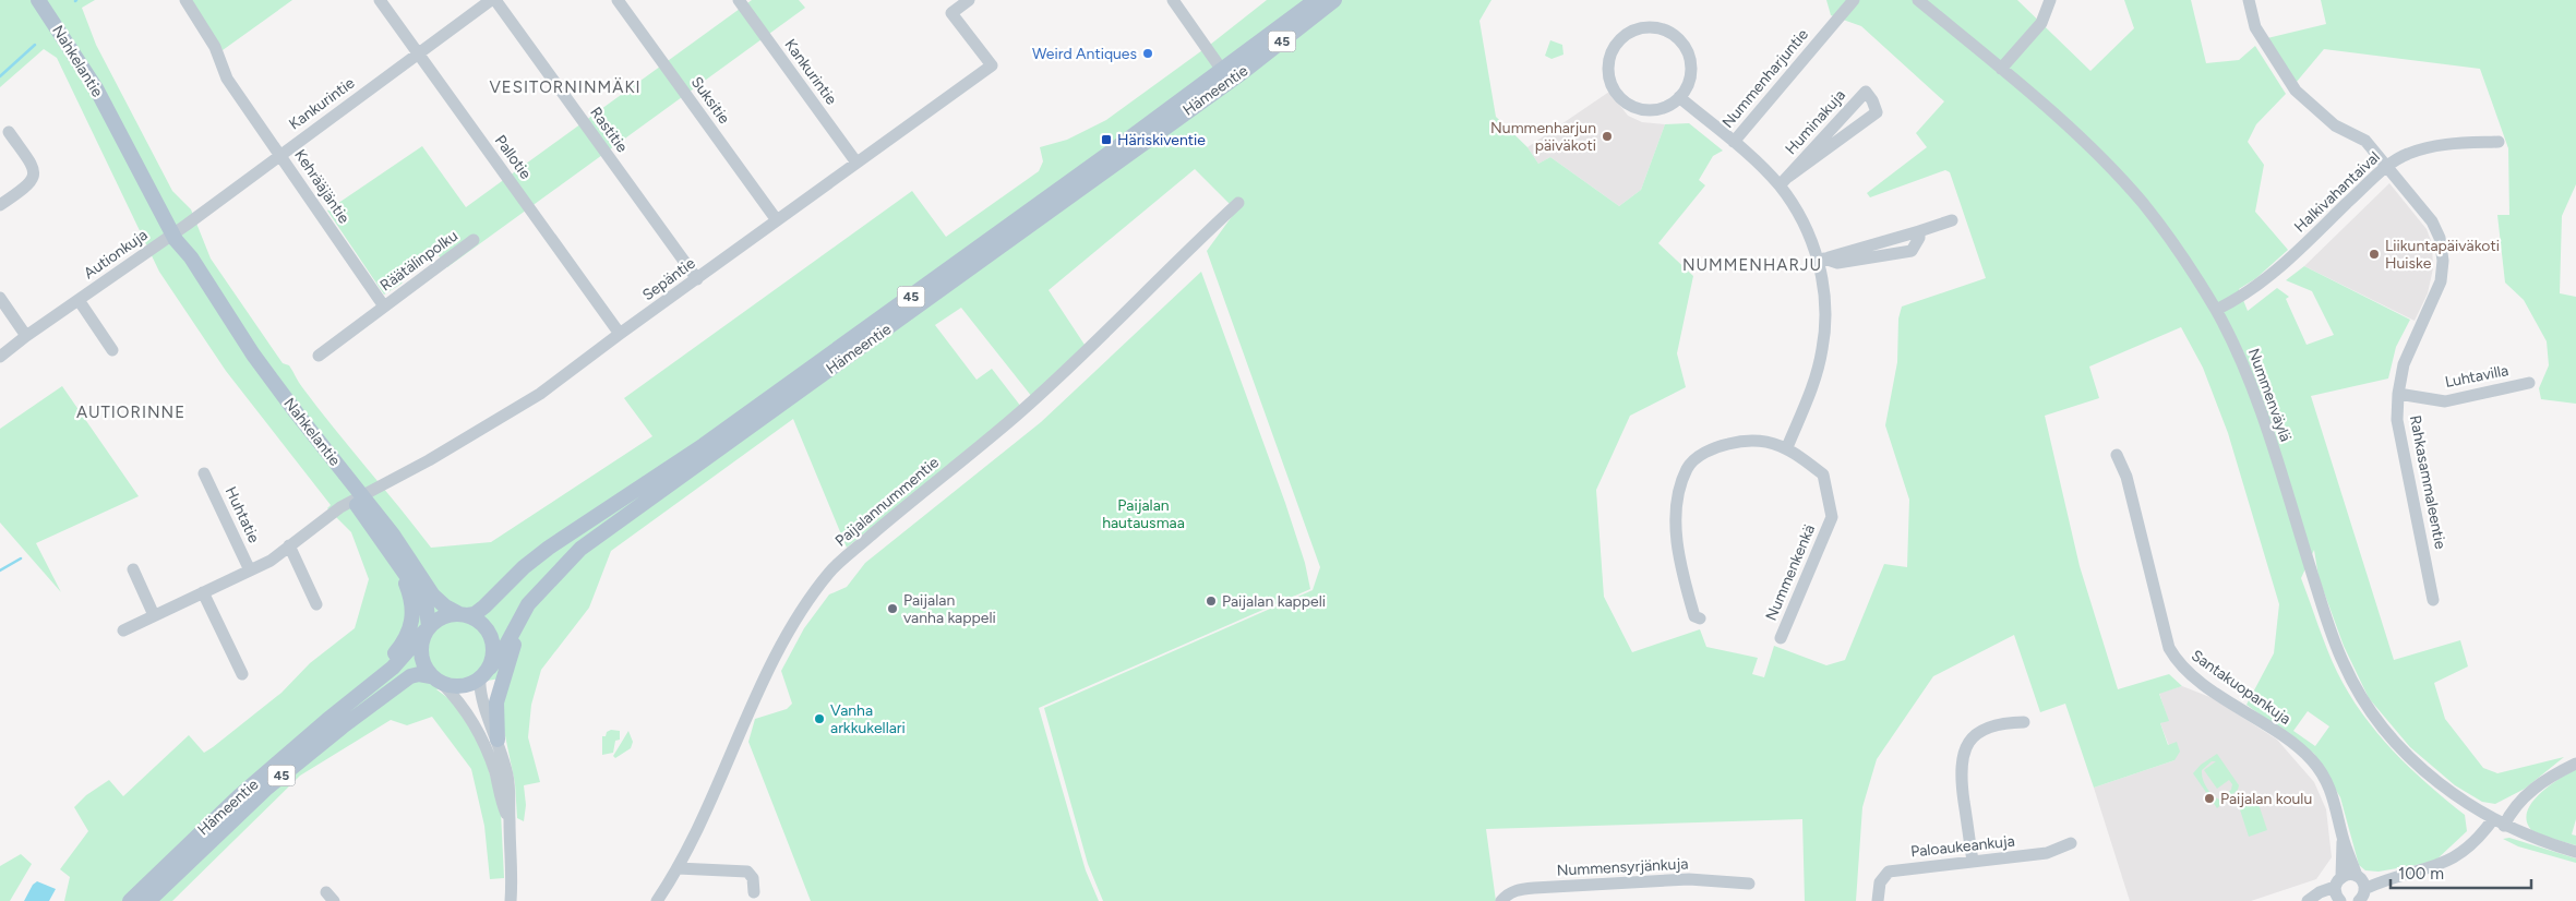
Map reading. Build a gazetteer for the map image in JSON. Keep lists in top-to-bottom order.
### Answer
{
  "streets": {
    "main road": ["45", "Nahkelantie", "Hämeentie"],
    "street": [
      "Kankurintie",
      "Nummenharjuntie",
      "Suksitie",
      "Huminakuja",
      "Rastitie",
      "Pallotie",
      "Kehrääjäntie",
      "Halkivahantaival",
      "Autionkuja",
      "Räätälinpolku",
      "Sepäntie",
      "Luhtavilla",
      "Nummenväylä",
      "Rahkasammaleentie",
      "Paijalannummentie",
      "Huhtatie",
      "Nummenkenkä",
      "Santakuopankuja",
      "Paloaukeankuja",
      "Nummensyrjänkuja"
    ]
  },
  "crossings": [
    ["45", "Nahkelantie"],
    ["45", "Hämeentie"],
    ["Nahkelantie", "Kankurintie"],
    ["Nahkelantie", "Hämeentie"],
    ["Nahkelantie", "Autionkuja"],
    ["Nahkelantie", "Sepäntie"],
    ["Nahkelantie", "Huhtatie"],
    ["Kankurintie", "Rastitie"],
    ["Kankurintie", "Pallotie"],
    ["Kankurintie", "Kehrääjäntie"],
    ["Kankurintie", "Autionkuja"],
    ["Kankurintie", "Sepäntie"],
    ["Nummenharjuntie", "Huminakuja"],
    ["Nummenharjuntie", "Nummenkenkä"],
    ["Suksitie", "Sepäntie"],
    ["Rastitie", "Sepäntie"],
    ["Pallotie", "Sepäntie"],
    ["Kehrääjäntie", "Räätälinpolku"],
    ["Halkivahantaival", "Nummenväylä"],
    ["Halkivahantaival", "Rahkasammaleentie"],
    ["Sepäntie", "Huhtatie"],
    ["Luhtavilla", "Rahkasammaleentie"]
  ],
  "districts": ["VESITORNINMÄKI", "NUMMENHARJU", "AUTIORINNE"],
  "parks": ["Paijalan hautausmaa"],
  "places": {
    "other": [
      "Weird Antiques",
      "Nummenharjun päiväkoti",
      "Liikuntapäiväkoti Huiske",
      "Paijalan kappeli",
      "Paijalan vanha kappeli",
      "Vanha arkkukellari",
      "Paijalan koulu"
    ],
    "transit": ["Häriskiventie"]
  },
  "scale_bar": "100 m"
}
